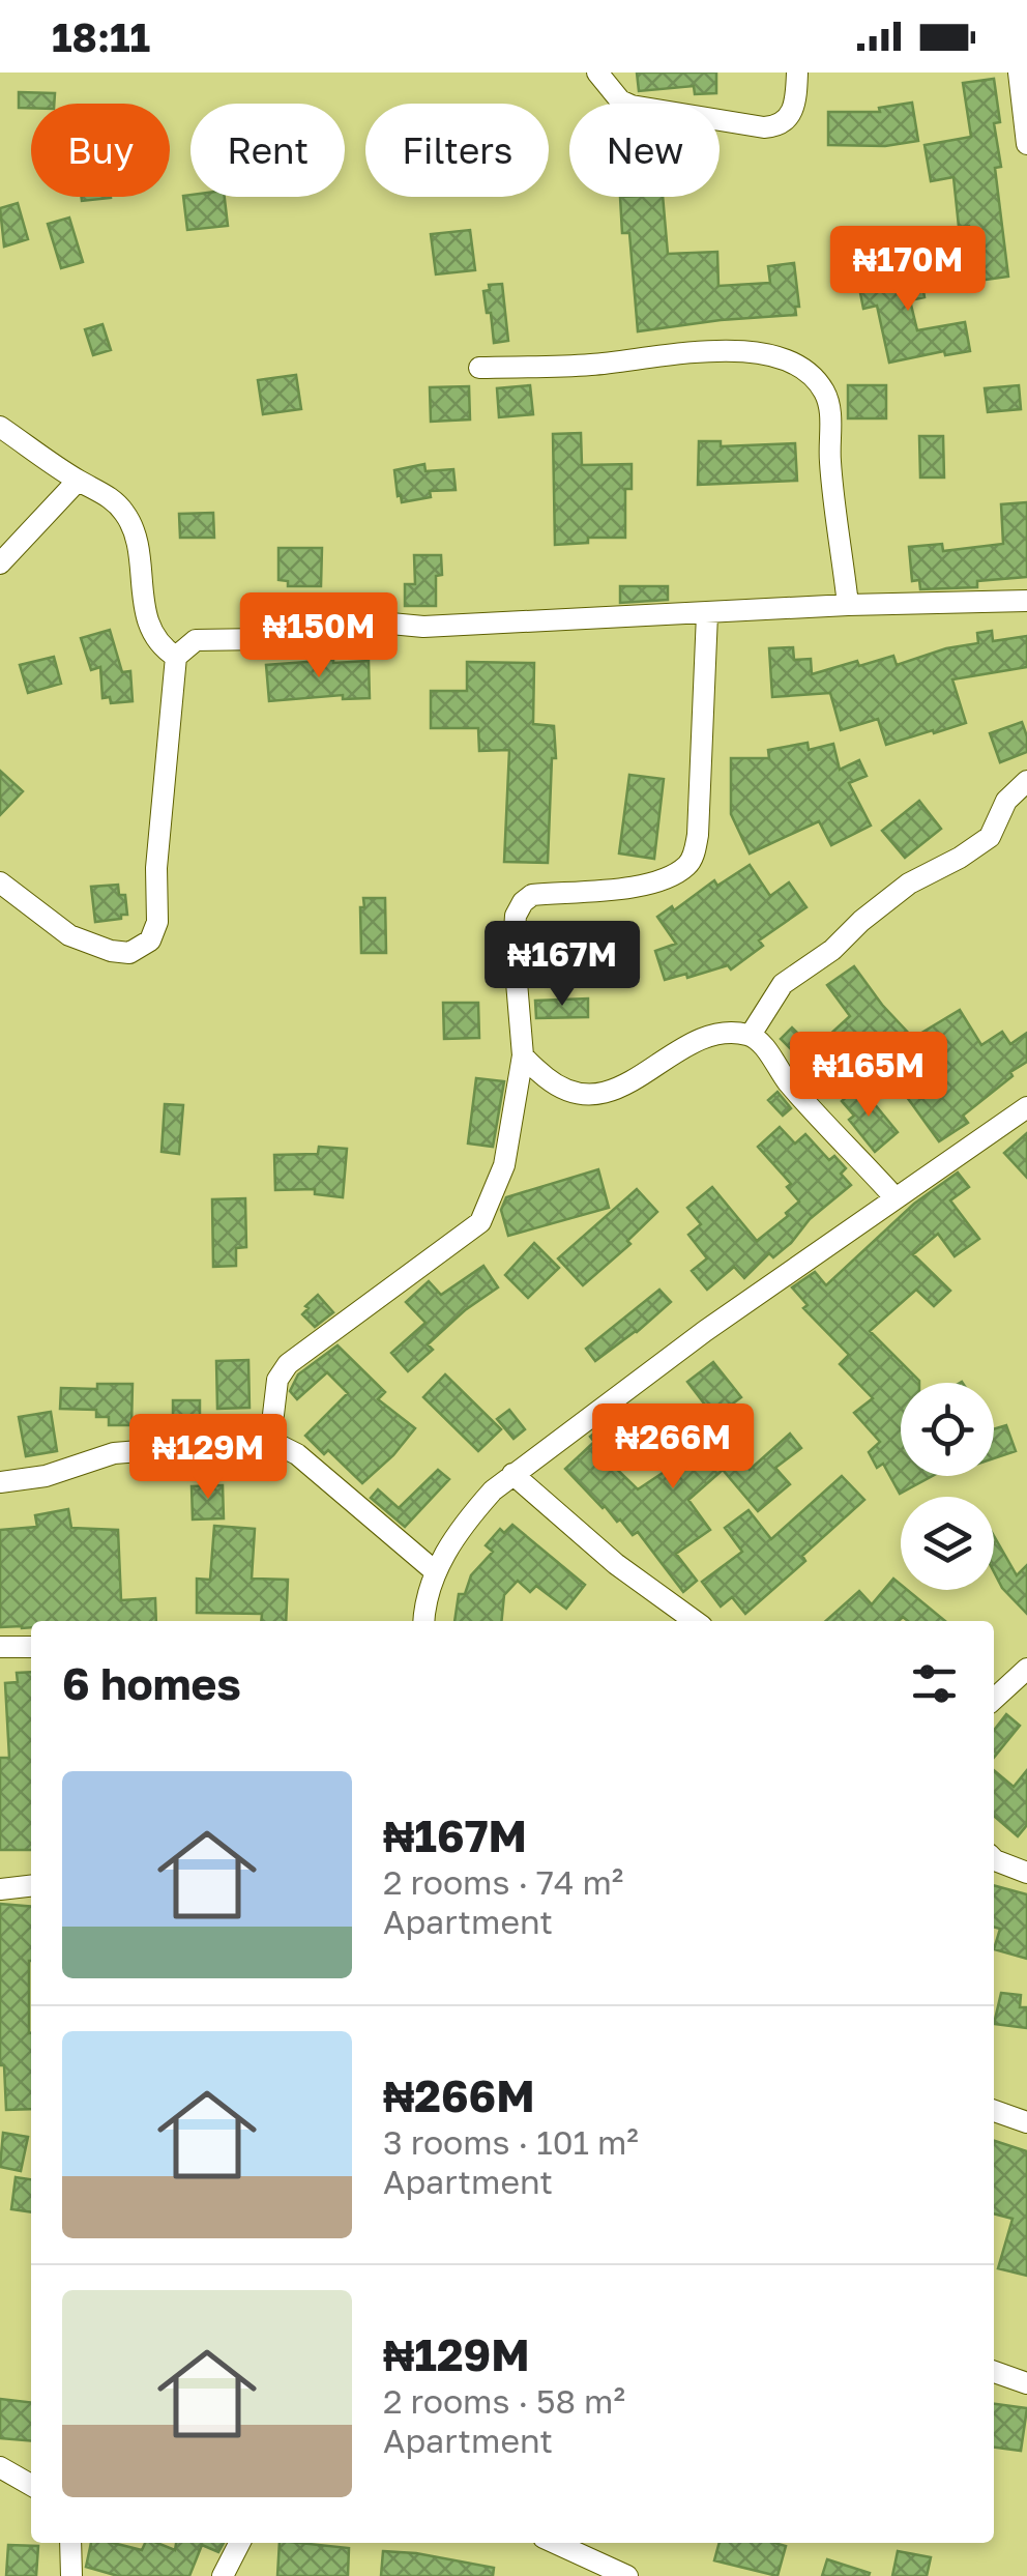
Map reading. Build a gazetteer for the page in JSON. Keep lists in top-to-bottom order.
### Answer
{
  "page": {
    "status": "18:11",
    "chip": [
      "Buy",
      "Rent",
      "Filters",
      "New"
    ],
    "price": [
      "₦170M",
      "₦150M",
      "₦167M",
      "₦165M",
      "₦266M",
      "₦129M"
    ],
    "heading": "6 homes",
    "list": [
      {
        "name": "₦167M",
        "note": "2 rooms · 74 m² · Apartment"
      },
      {
        "name": "₦266M",
        "note": "3 rooms · 101 m² · Apartment"
      },
      {
        "name": "₦129M",
        "note": "2 rooms · 58 m² · Apartment"
      }
    ]
  }
}
